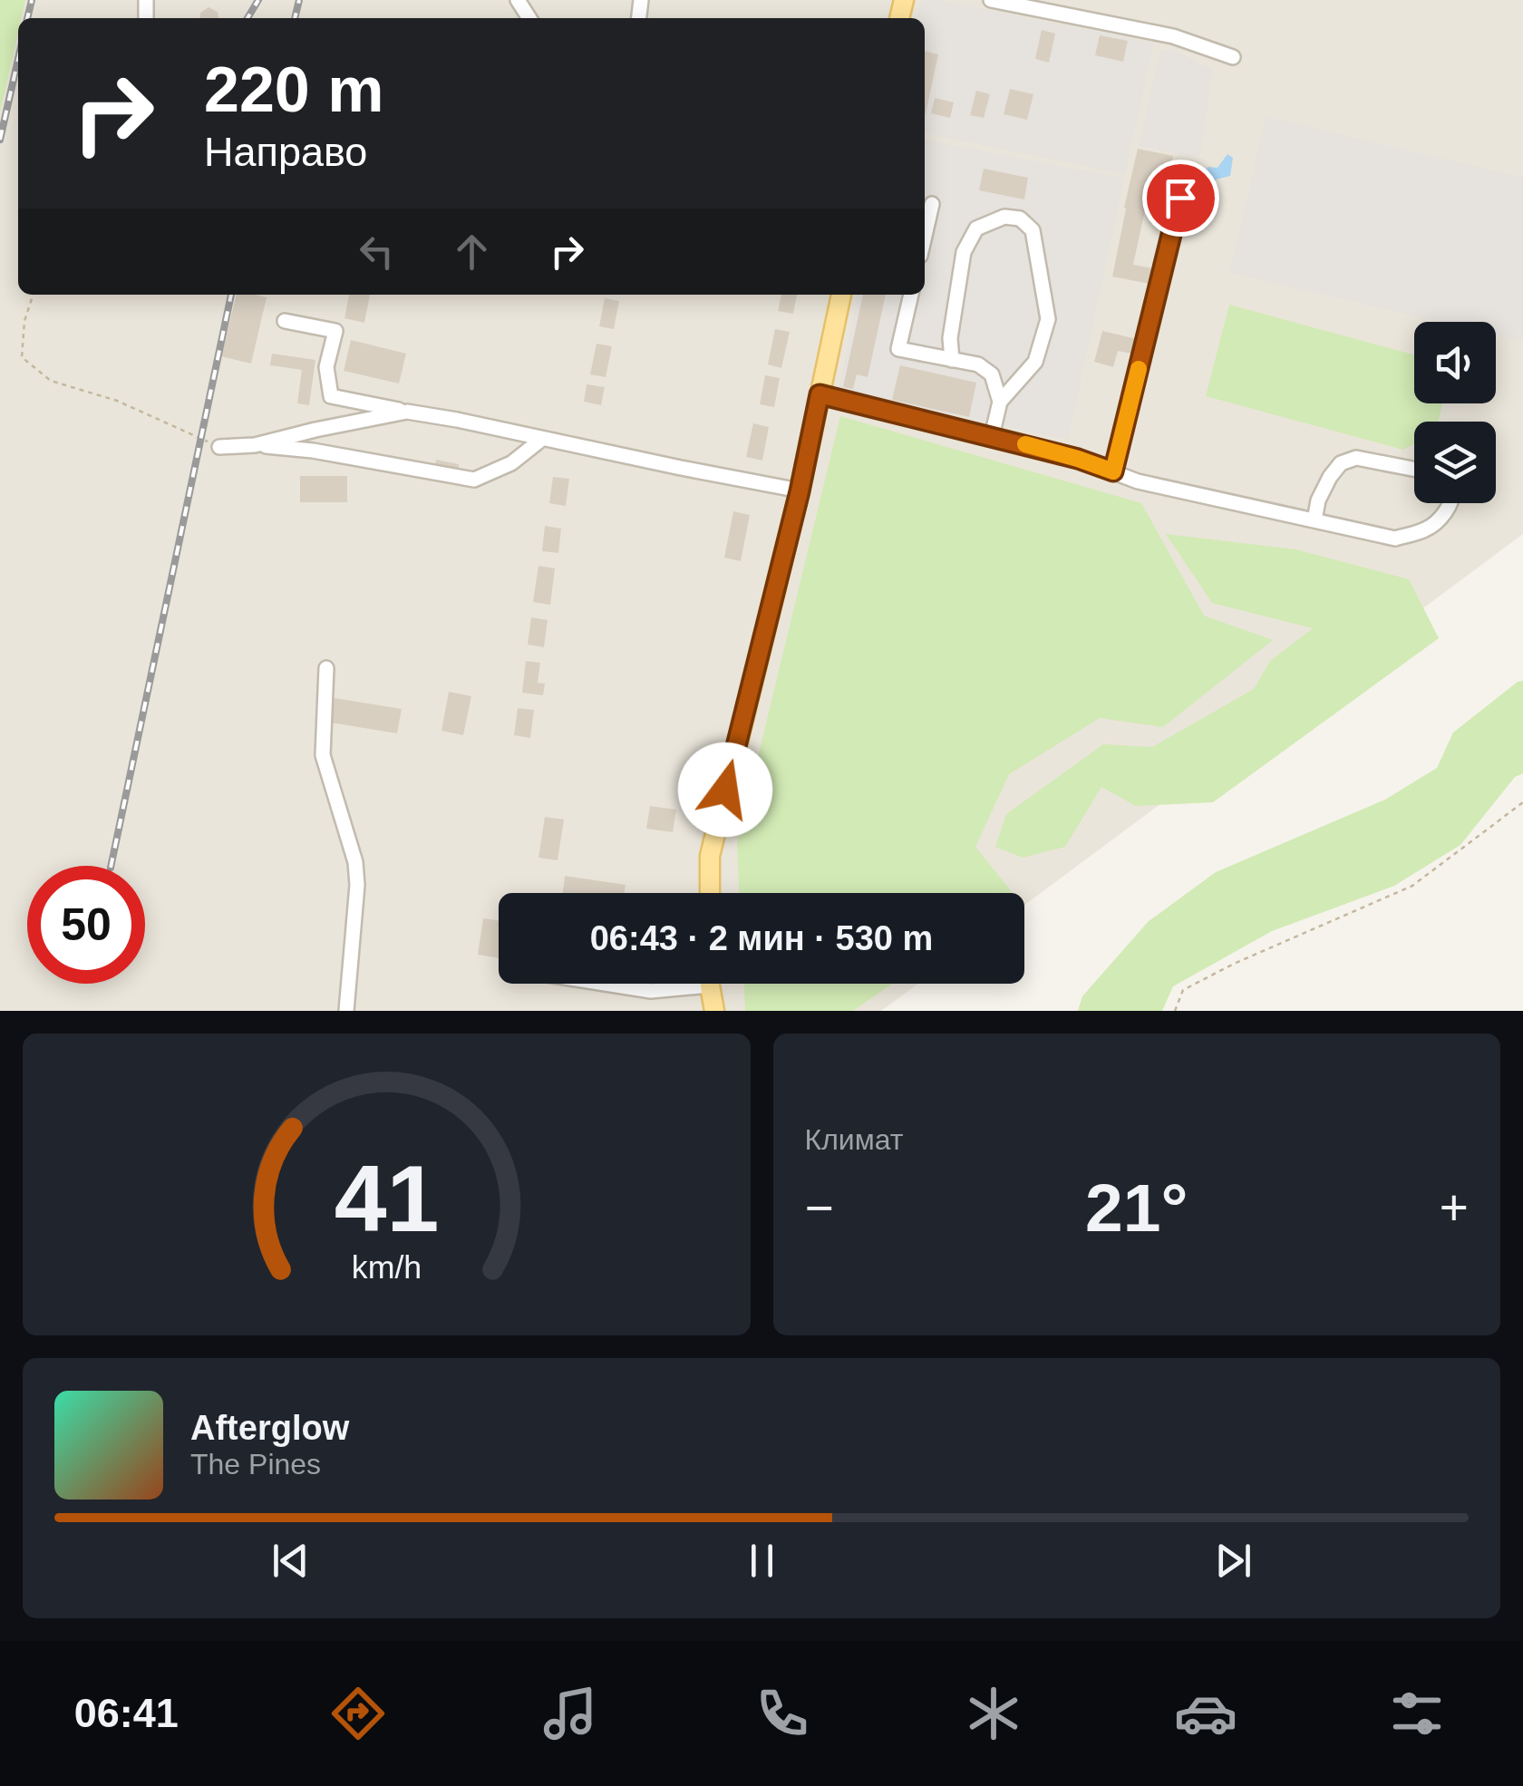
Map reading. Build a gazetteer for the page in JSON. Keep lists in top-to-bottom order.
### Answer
{
  "page": {
    "turn": ["220 m", "Направо"],
    "limit": "50",
    "trip": "06:43 · 2 мин · 530 m",
    "tile": "Климат",
    "heat": ["−", "21°", "+"],
    "song": ["Afterglow", "The Pines"],
    "tabs": "06:41",
    "gauge": ["41", "km/h"]
  }
}
